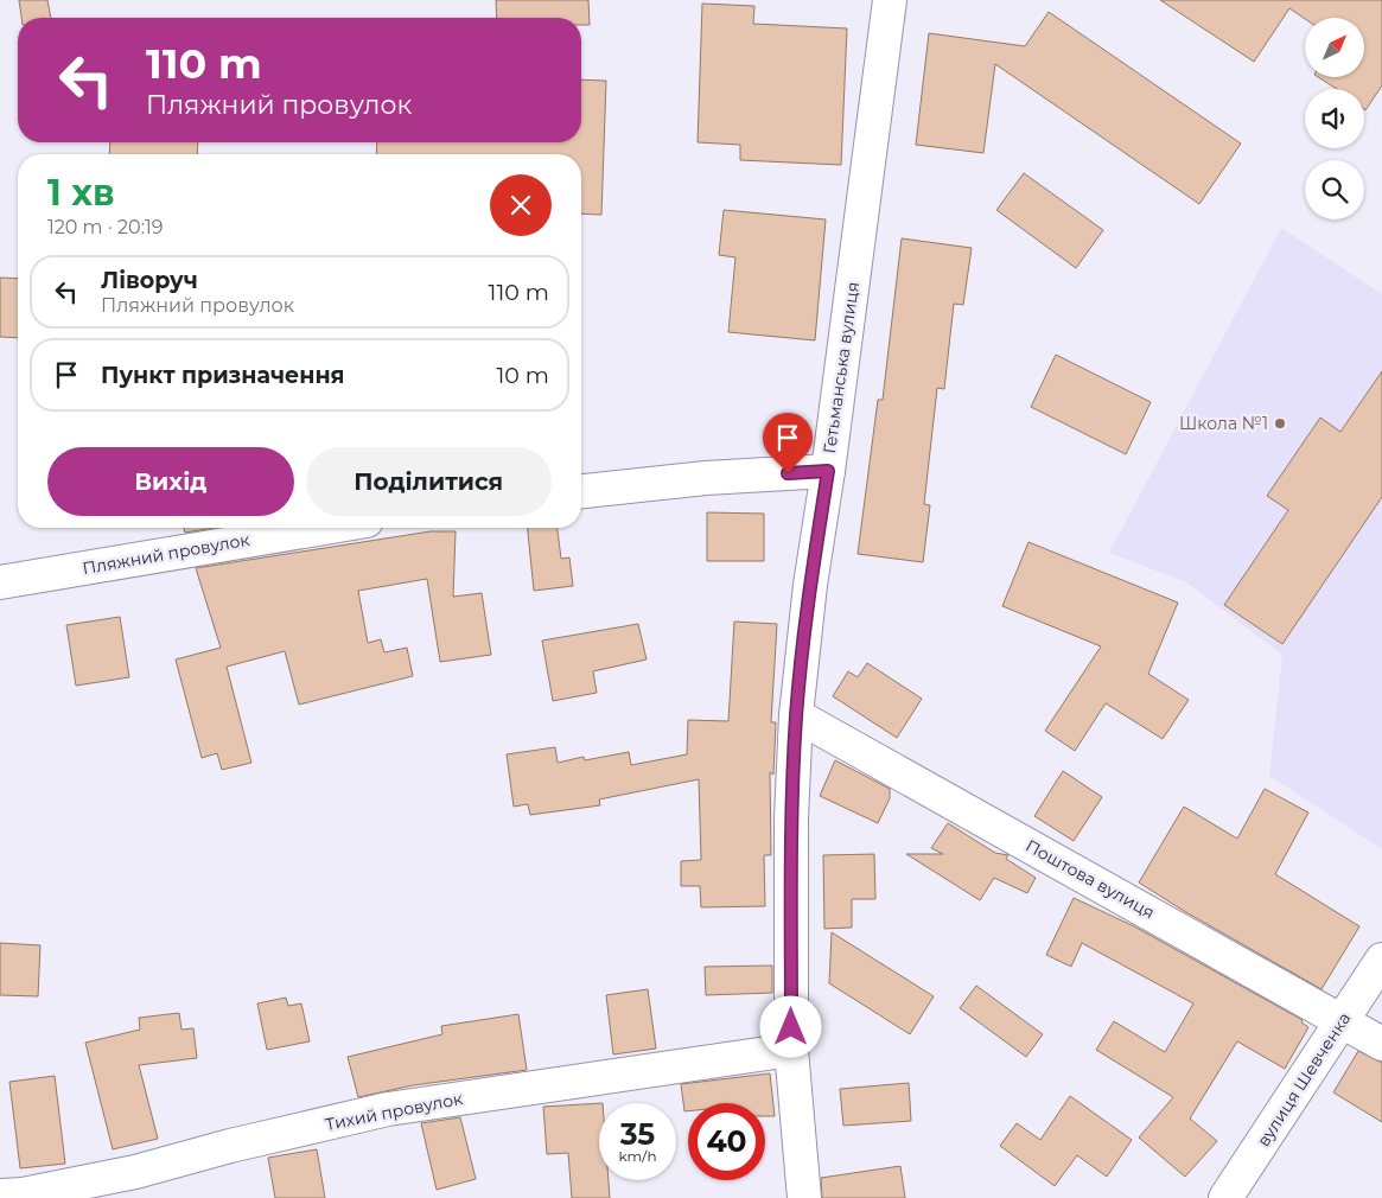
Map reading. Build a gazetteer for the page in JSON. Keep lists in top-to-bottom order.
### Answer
{
  "streets": {
    "street": [
      "Гетьманська вулиця",
      "Пляжний провулок",
      "Поштова вулиця",
      "вулиця Шевченка",
      "Тихий провулок"
    ]
  },
  "crossings": [
    ["Гетьманська вулиця", "Поштова вулиця"],
    ["Гетьманська вулиця", "Тихий провулок"],
    ["Поштова вулиця", "вулиця Шевченка"]
  ],
  "places": ["Школа №1"],
  "north": "top right",
  "page": {
    "turn": ["110 m", "Пляжний провулок"],
    "heading": ["1 хв", "120 m · 20:19"],
    "list": [
      {
        "name": "Ліворуч",
        "note": "Пляжний провулок",
        "value": "110 m"
      },
      {
        "name": "Пункт призначення",
        "value": "10 m"
      }
    ],
    "buttons": ["Вихід", "Поділитися"],
    "speed": "35 km/h",
    "limit": "40"
  }
}
